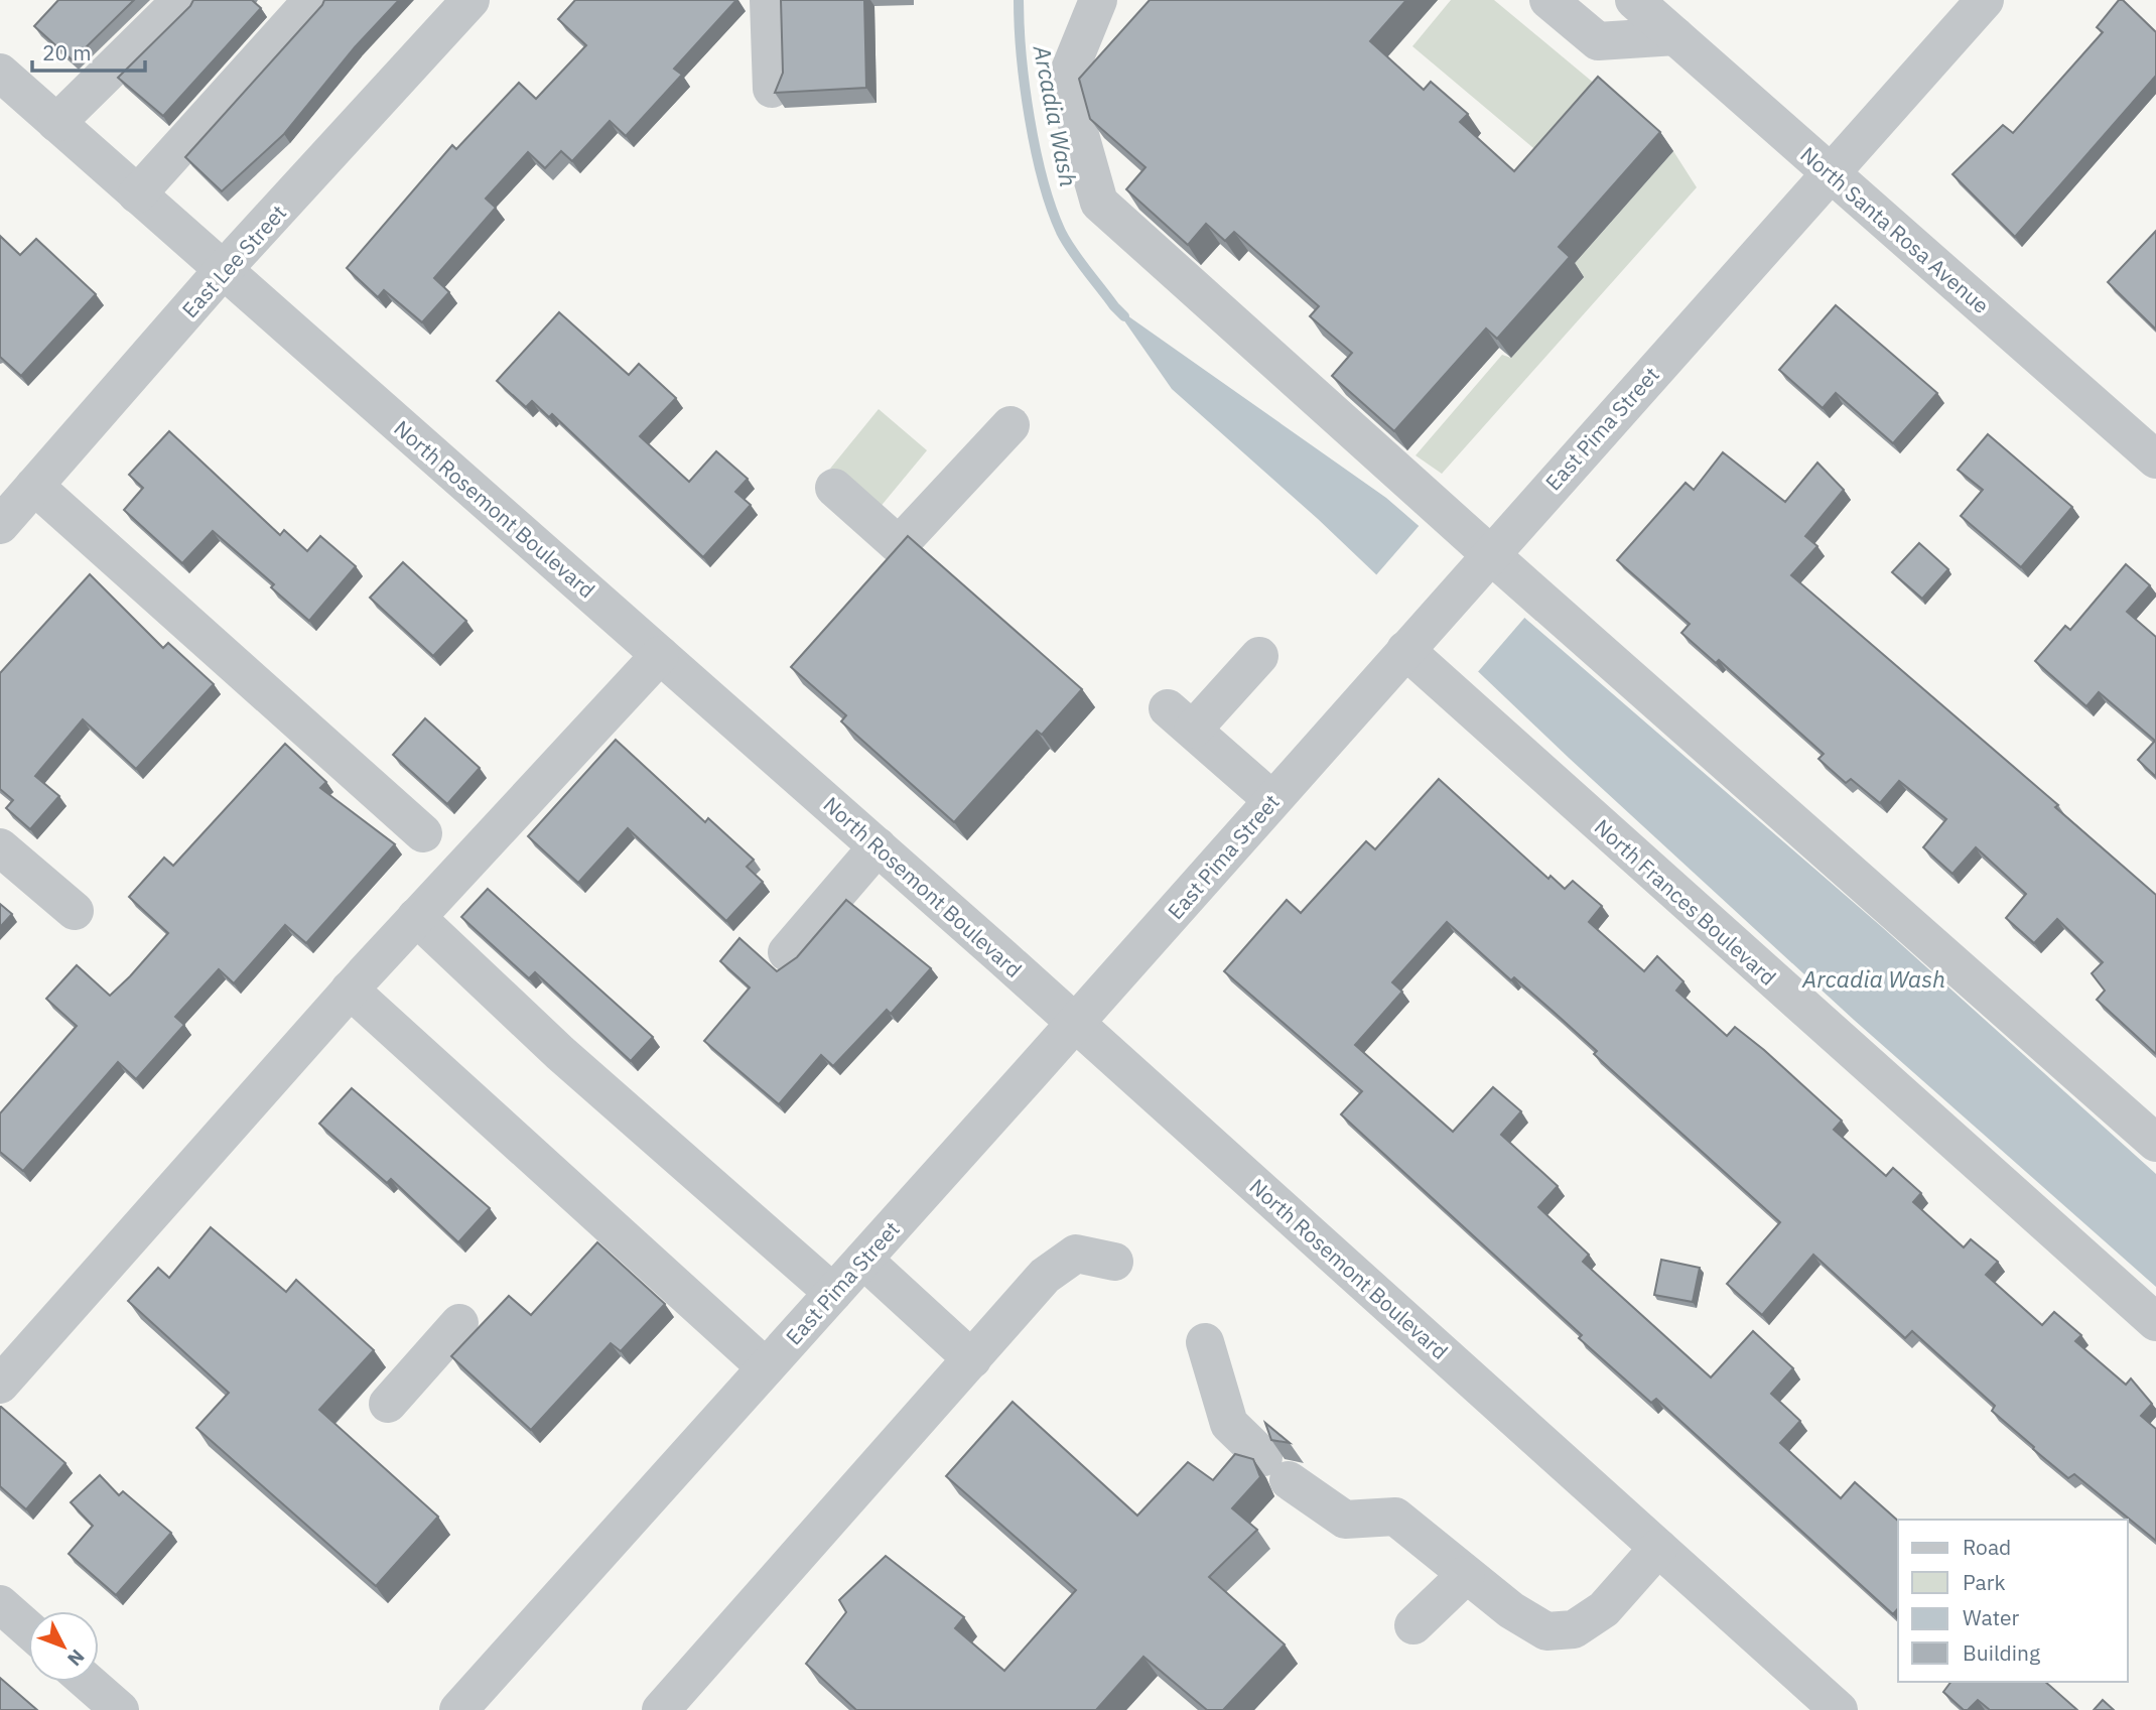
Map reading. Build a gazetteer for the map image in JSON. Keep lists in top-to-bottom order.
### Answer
{
  "streets": {
    "street": [
      "North Santa Rosa Avenue",
      "East Lee Street",
      "East Pima Street",
      "North Rosemont Boulevard",
      "North Frances Boulevard"
    ]
  },
  "crossings": [
    ["North Santa Rosa Avenue", "East Pima Street"],
    ["East Lee Street", "North Rosemont Boulevard"],
    ["East Pima Street", "North Rosemont Boulevard"],
    ["East Pima Street", "North Frances Boulevard"]
  ],
  "water": ["Arcadia Wash"],
  "legend": [
    "Road",
    "Park",
    "Water",
    "Building"
  ],
  "scale_bar": "20 m",
  "north": "bottom right"
}
